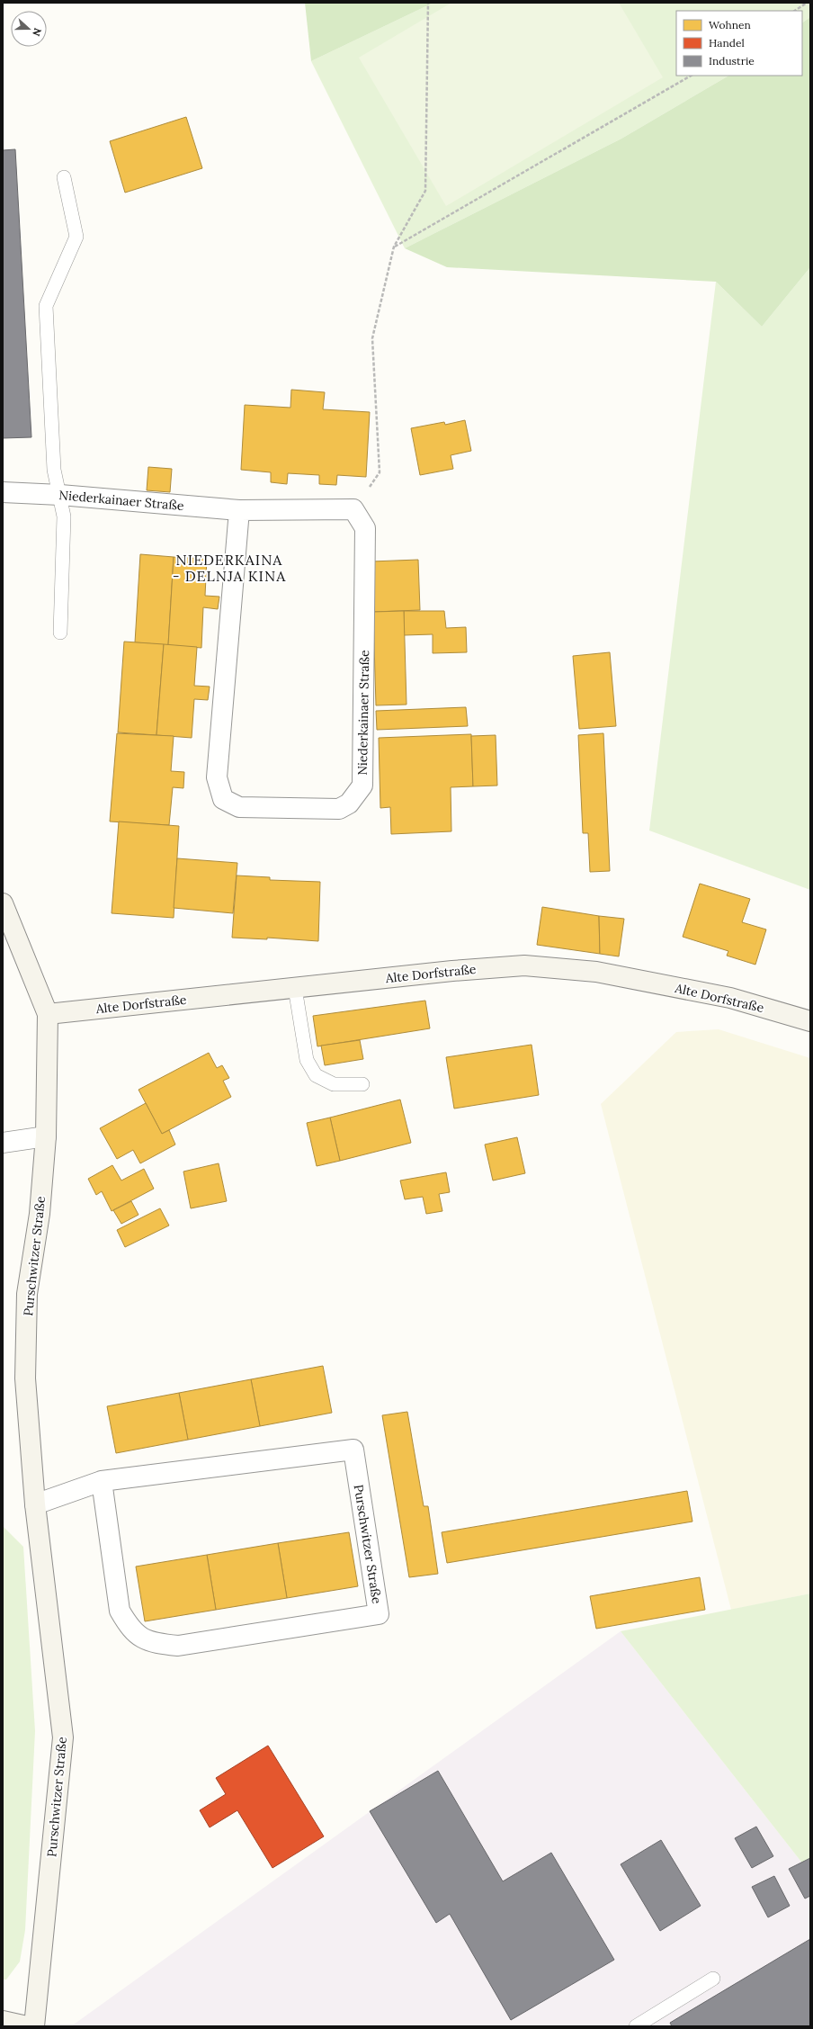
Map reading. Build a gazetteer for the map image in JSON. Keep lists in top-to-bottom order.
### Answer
{
  "streets": {
    "street": ["Niederkainaer Straße", "Alte Dorfstraße", "Purschwitzer Straße"]
  },
  "districts": ["NIEDERKAINA - DELNJA KINA"],
  "legend": ["Wohnen", "Handel", "Industrie"],
  "north": "right"
}
